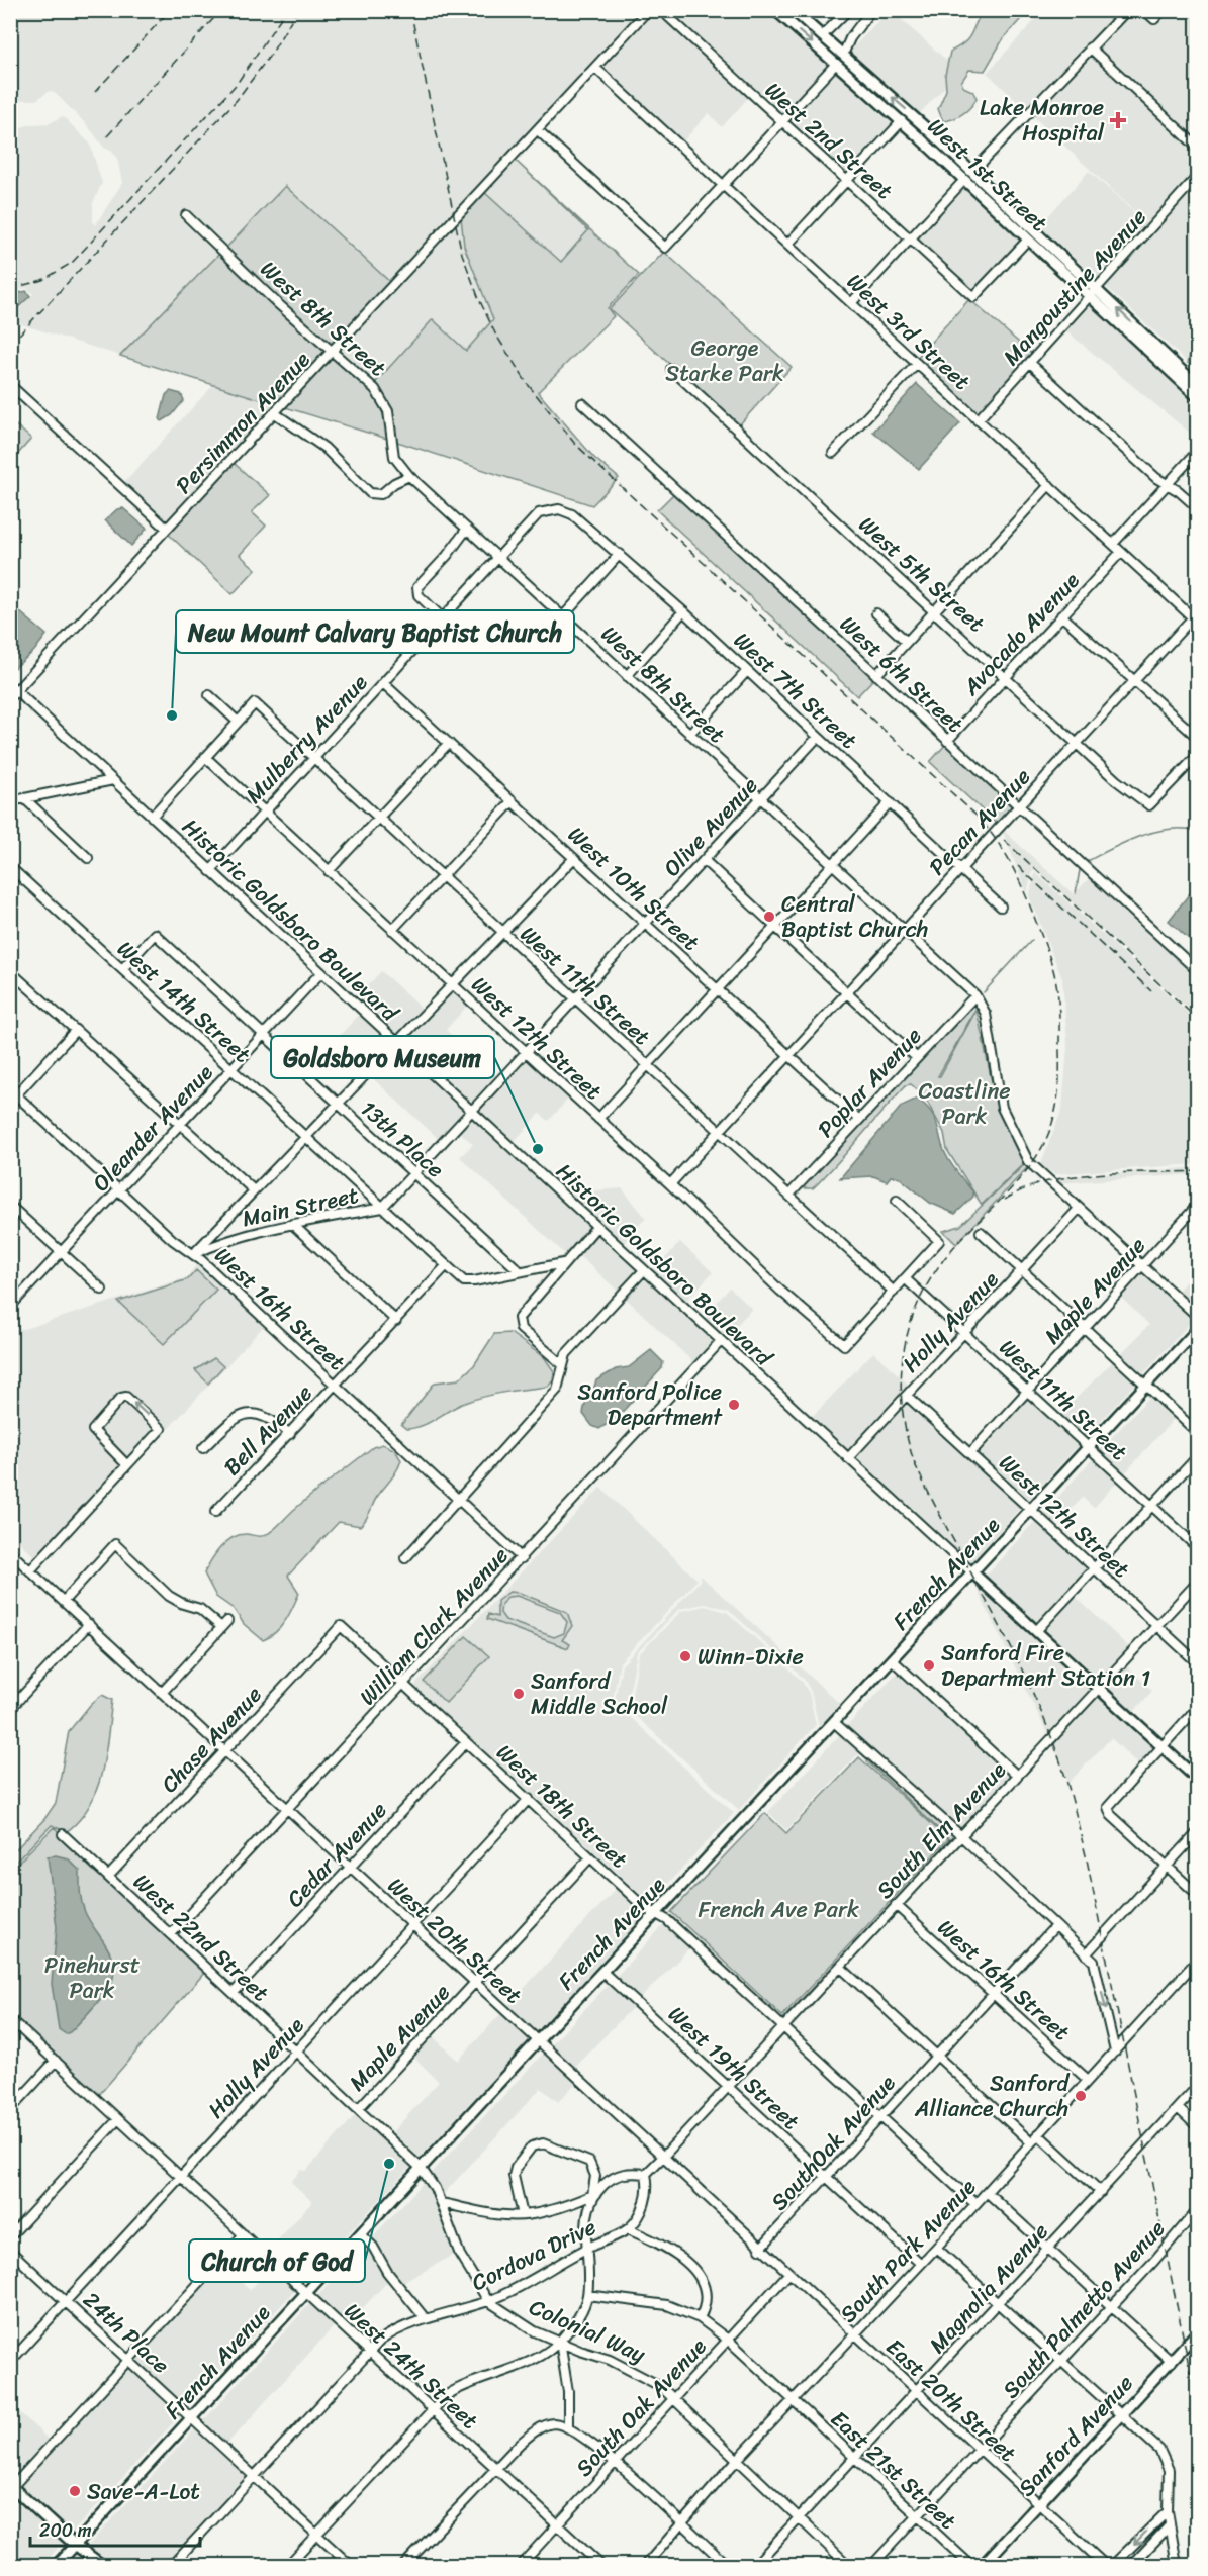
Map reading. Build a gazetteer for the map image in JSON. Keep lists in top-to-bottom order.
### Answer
{
  "streets": {
    "main road": ["West 1st Street", "French Avenue", "Sanford Avenue"],
    "street": [
      "West 2nd Street",
      "Mangoustine Avenue",
      "West 8th Street",
      "West 3rd Street",
      "Persimmon Avenue",
      "West 5th Street",
      "Avocado Avenue",
      "West 6th Street",
      "West 7th Street",
      "Mulberry Avenue",
      "Pecan Avenue",
      "Olive Avenue",
      "West 10th Street",
      "Historic Goldsboro Boulevard",
      "West 11th Street",
      "West 14th Street",
      "West 12th Street",
      "Poplar Avenue",
      "Oleander Avenue",
      "13th Place",
      "Main Street",
      "Maple Avenue",
      "West 16th Street",
      "Holly Avenue",
      "Bell Avenue",
      "William Clark Avenue",
      "Chase Avenue",
      "West 18th Street",
      "South Elm Avenue",
      "Cedar Avenue",
      "West 22nd Street",
      "West 20th Street",
      "West 19th Street",
      "SouthOak Avenue",
      "South Park Avenue",
      "Cordova Drive",
      "Magnolia Avenue",
      "South Palmetto Avenue",
      "Colonial Way",
      "24th Place",
      "West 24th Street",
      "East 20th Street",
      "South Oak Avenue",
      "East 21st Street"
    ]
  },
  "crossings": [
    ["West 2nd Street", "West 1st Street"],
    ["West 1st Street", "Mangoustine Avenue"],
    ["Mangoustine Avenue", "West 3rd Street"],
    ["West 8th Street", "Persimmon Avenue"],
    ["West 8th Street", "Mulberry Avenue"],
    ["West 8th Street", "Pecan Avenue"],
    ["West 8th Street", "Olive Avenue"],
    ["West 8th Street", "Poplar Avenue"],
    ["West 8th Street", "Maple Avenue"],
    ["West 8th Street", "Holly Avenue"],
    ["West 3rd Street", "Persimmon Avenue"],
    ["West 3rd Street", "Avocado Avenue"],
    ["West 3rd Street", "Pecan Avenue"],
    ["Persimmon Avenue", "Historic Goldsboro Boulevard"],
    ["West 5th Street", "Avocado Avenue"],
    ["West 5th Street", "Pecan Avenue"],
    ["Avocado Avenue", "West 6th Street"],
    ["West 6th Street", "Pecan Avenue"],
    ["West 7th Street", "Mulberry Avenue"],
    ["West 7th Street", "Pecan Avenue"],
    ["West 7th Street", "Olive Avenue"],
    ["Mulberry Avenue", "West 10th Street"],
    ["Mulberry Avenue", "Historic Goldsboro Boulevard"],
    ["Mulberry Avenue", "West 11th Street"],
    ["Mulberry Avenue", "West 12th Street"],
    ["Pecan Avenue", "West 10th Street"],
    ["Pecan Avenue", "West 11th Street"],
    ["Pecan Avenue", "West 12th Street"],
    ["Olive Avenue", "West 10th Street"],
    ["Olive Avenue", "Historic Goldsboro Boulevard"],
    ["Olive Avenue", "West 11th Street"],
    ["Olive Avenue", "West 14th Street"],
    ["Olive Avenue", "West 12th Street"],
    ["Olive Avenue", "13th Place"],
    ["Olive Avenue", "Main Street"],
    ["West 10th Street", "Poplar Avenue"],
    ["Historic Goldsboro Boulevard", "Oleander Avenue"],
    ["Historic Goldsboro Boulevard", "Holly Avenue"],
    ["Historic Goldsboro Boulevard", "French Avenue"],
    ["Historic Goldsboro Boulevard", "William Clark Avenue"],
    ["West 11th Street", "West 12th Street"],
    ["West 11th Street", "Poplar Avenue"],
    ["West 11th Street", "Maple Avenue"],
    ["West 11th Street", "Holly Avenue"],
    ["West 11th Street", "French Avenue"],
    ["West 14th Street", "Oleander Avenue"],
    ["West 14th Street", "13th Place"],
    ["West 14th Street", "Main Street"],
    ["West 14th Street", "Bell Avenue"],
    ["West 12th Street", "Maple Avenue"],
    ["West 12th Street", "Holly Avenue"],
    ["West 12th Street", "French Avenue"],
    ["West 12th Street", "South Elm Avenue"],
    ["Oleander Avenue", "13th Place"],
    ["Oleander Avenue", "West 16th Street"],
    ["Main Street", "West 16th Street"],
    ["Maple Avenue", "West 18th Street"],
    ["Maple Avenue", "West 22nd Street"],
    ["Maple Avenue", "West 20th Street"],
    ["West 16th Street", "Bell Avenue"],
    ["West 16th Street", "William Clark Avenue"],
    ["West 16th Street", "South Elm Avenue"],
    ["West 16th Street", "SouthOak Avenue"],
    ["West 16th Street", "South Park Avenue"],
    ["Holly Avenue", "West 18th Street"],
    ["Holly Avenue", "West 22nd Street"],
    ["Holly Avenue", "West 20th Street"],
    ["Holly Avenue", "24th Place"],
    ["Holly Avenue", "West 24th Street"],
    ["French Avenue", "West 18th Street"],
    ["French Avenue", "West 22nd Street"],
    ["French Avenue", "West 20th Street"],
    ["French Avenue", "West 19th Street"],
    ["French Avenue", "Colonial Way"],
    ["French Avenue", "24th Place"],
    ["French Avenue", "West 24th Street"],
    ["William Clark Avenue", "West 18th Street"],
    ["William Clark Avenue", "West 22nd Street"],
    ["William Clark Avenue", "West 20th Street"],
    ["Chase Avenue", "West 18th Street"],
    ["Chase Avenue", "West 22nd Street"],
    ["Chase Avenue", "West 20th Street"],
    ["West 18th Street", "South Elm Avenue"],
    ["West 18th Street", "Cedar Avenue"],
    ["West 18th Street", "SouthOak Avenue"],
    ["West 18th Street", "South Park Avenue"],
    ["South Elm Avenue", "West 20th Street"],
    ["South Elm Avenue", "West 19th Street"],
    ["South Elm Avenue", "Cordova Drive"],
    ["Cedar Avenue", "West 22nd Street"],
    ["Cedar Avenue", "West 20th Street"],
    ["West 22nd Street", "Colonial Way"],
    ["West 20th Street", "SouthOak Avenue"],
    ["West 20th Street", "South Park Avenue"],
    ["West 20th Street", "East 20th Street"],
    ["West 20th Street", "South Oak Avenue"],
    ["West 19th Street", "SouthOak Avenue"],
    ["West 19th Street", "South Park Avenue"],
    ["South Park Avenue", "East 20th Street"],
    ["South Park Avenue", "East 21st Street"],
    ["Cordova Drive", "Colonial Way"],
    ["Cordova Drive", "24th Place"],
    ["Cordova Drive", "West 24th Street"],
    ["Magnolia Avenue", "East 20th Street"],
    ["Magnolia Avenue", "East 21st Street"],
    ["South Palmetto Avenue", "East 20th Street"],
    ["South Palmetto Avenue", "East 21st Street"],
    ["Colonial Way", "South Oak Avenue"],
    ["West 24th Street", "South Oak Avenue"],
    ["East 20th Street", "Sanford Avenue"],
    ["South Oak Avenue", "East 21st Street"]
  ],
  "parks": [
    "George Starke Park",
    "Coastline Park",
    "French Ave Park",
    "Pinehurst Park"
  ],
  "places": {
    "health": ["Lake Monroe Hospital"],
    "other": [
      "New Mount Calvary Baptist Church",
      "Central Baptist Church",
      "Goldsboro Museum",
      "Sanford Police Department",
      "Winn-Dixie",
      "Sanford Fire Department Station 1",
      "Sanford Middle School",
      "Sanford Alliance Church",
      "Church of God",
      "Save-A-Lot"
    ]
  },
  "scale_bar": "200 m"
}
